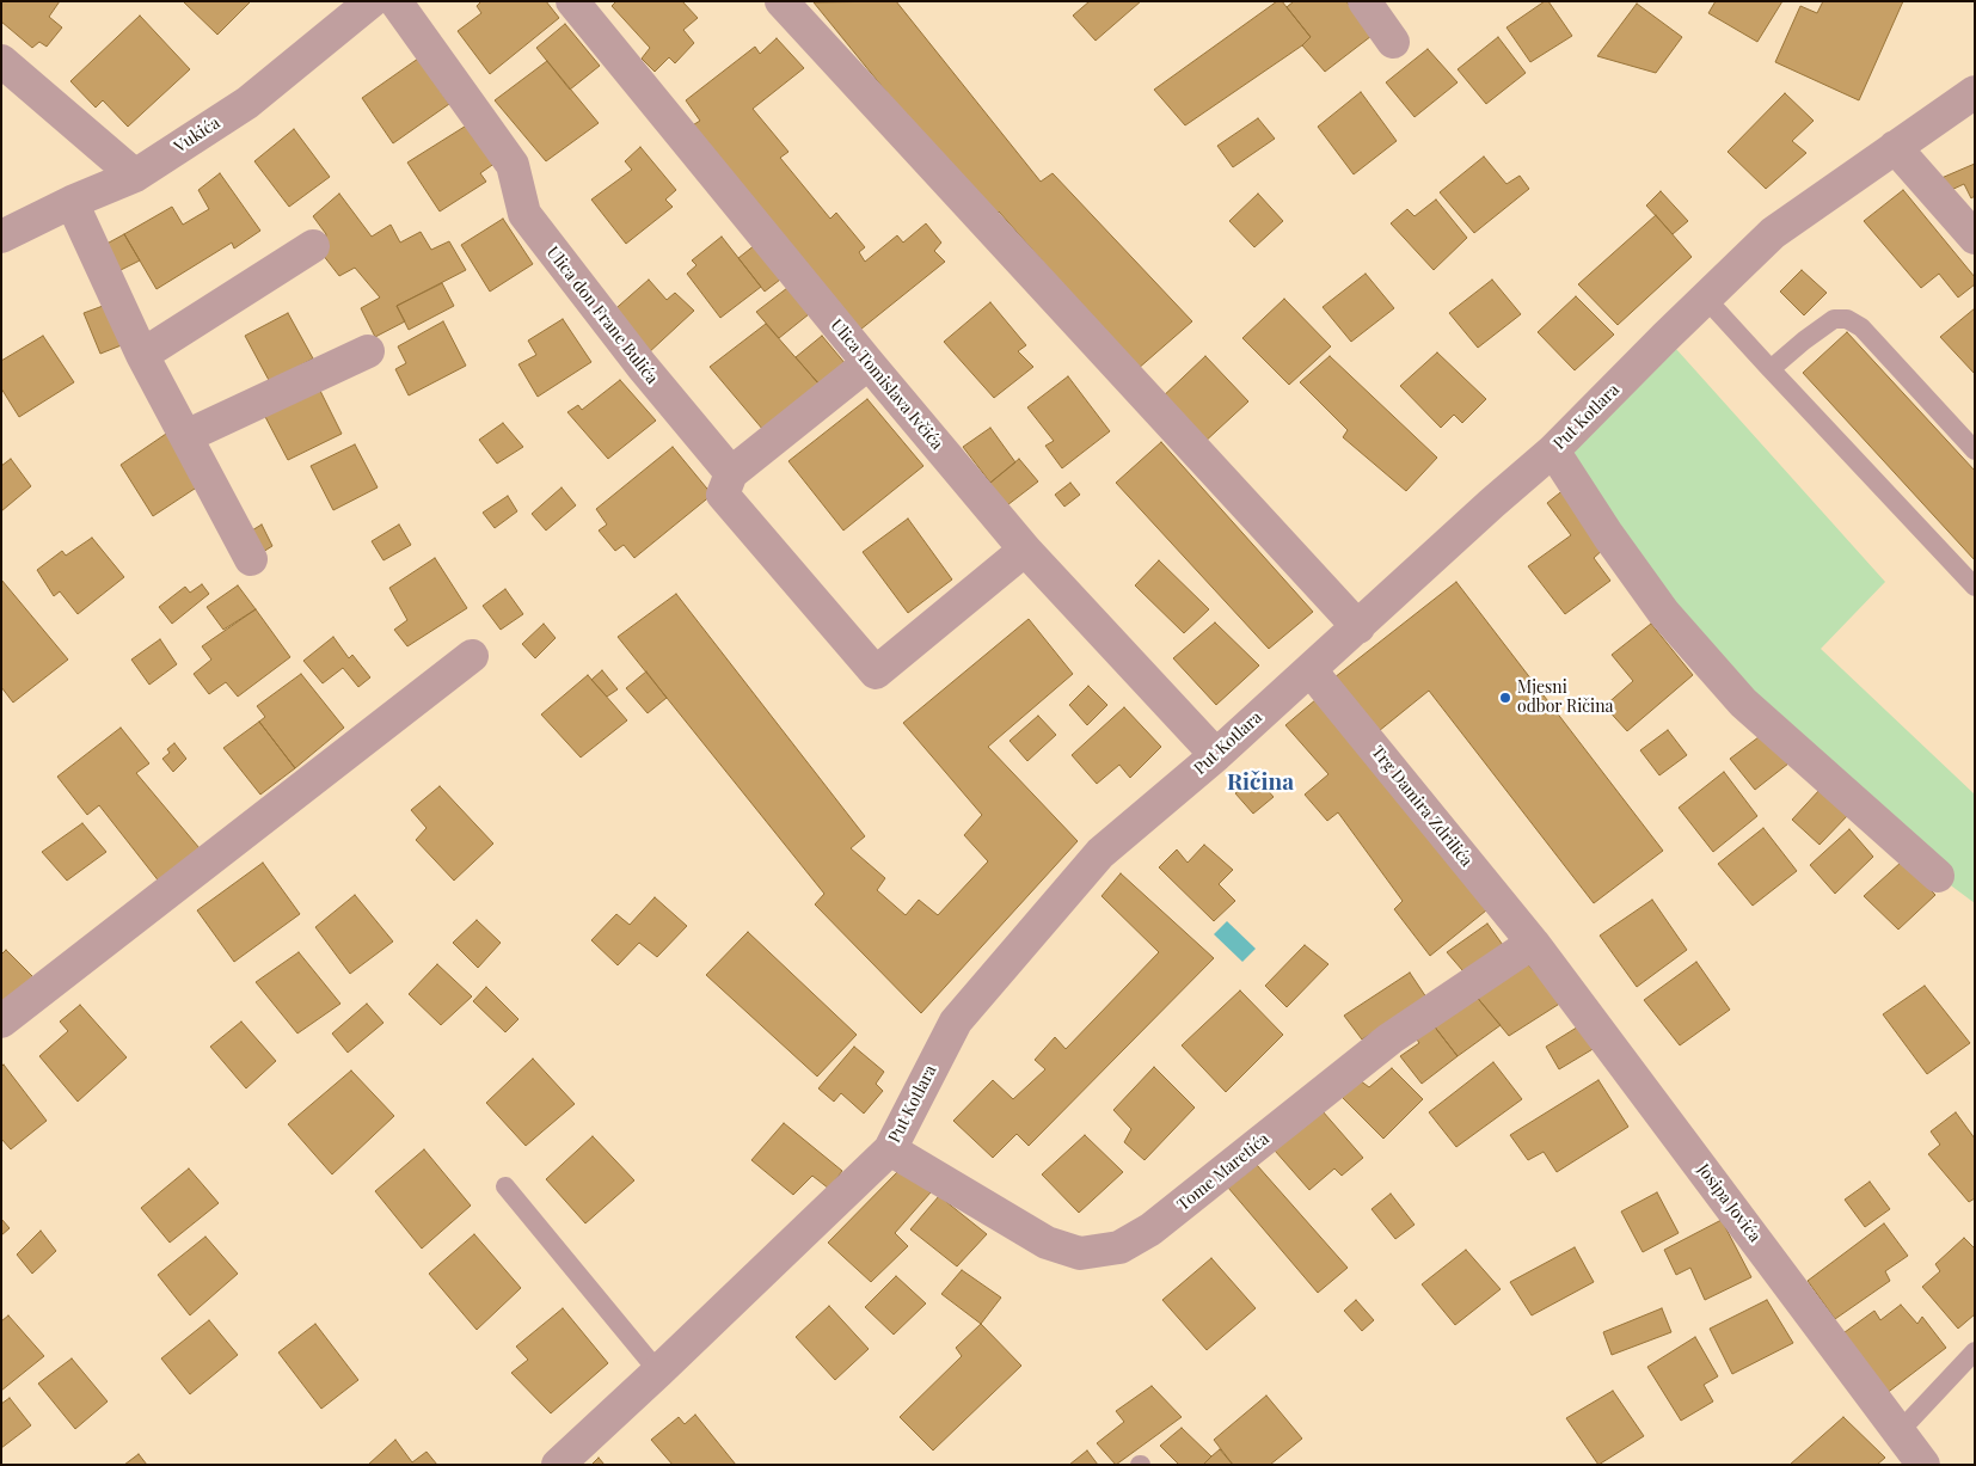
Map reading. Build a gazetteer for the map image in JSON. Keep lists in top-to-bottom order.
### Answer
{
  "streets": {
    "street": [
      "Vukića",
      "Ulica don Frane Bulića",
      "Ulica Tomislava Ivčića",
      "Put Kotlara",
      "Trg Damira Zdrilića",
      "Tome Maretića",
      "Josipa Jovića"
    ]
  },
  "crossings": [
    ["Ulica Tomislava Ivčića", "Put Kotlara"],
    ["Put Kotlara", "Trg Damira Zdrilića"],
    ["Put Kotlara", "Tome Maretića"],
    ["Trg Damira Zdrilića", "Tome Maretića"],
    ["Trg Damira Zdrilića", "Josipa Jovića"],
    ["Tome Maretića", "Josipa Jovića"]
  ],
  "districts": ["Ričina"],
  "places": ["Mjesni odbor Ričina"]
}
